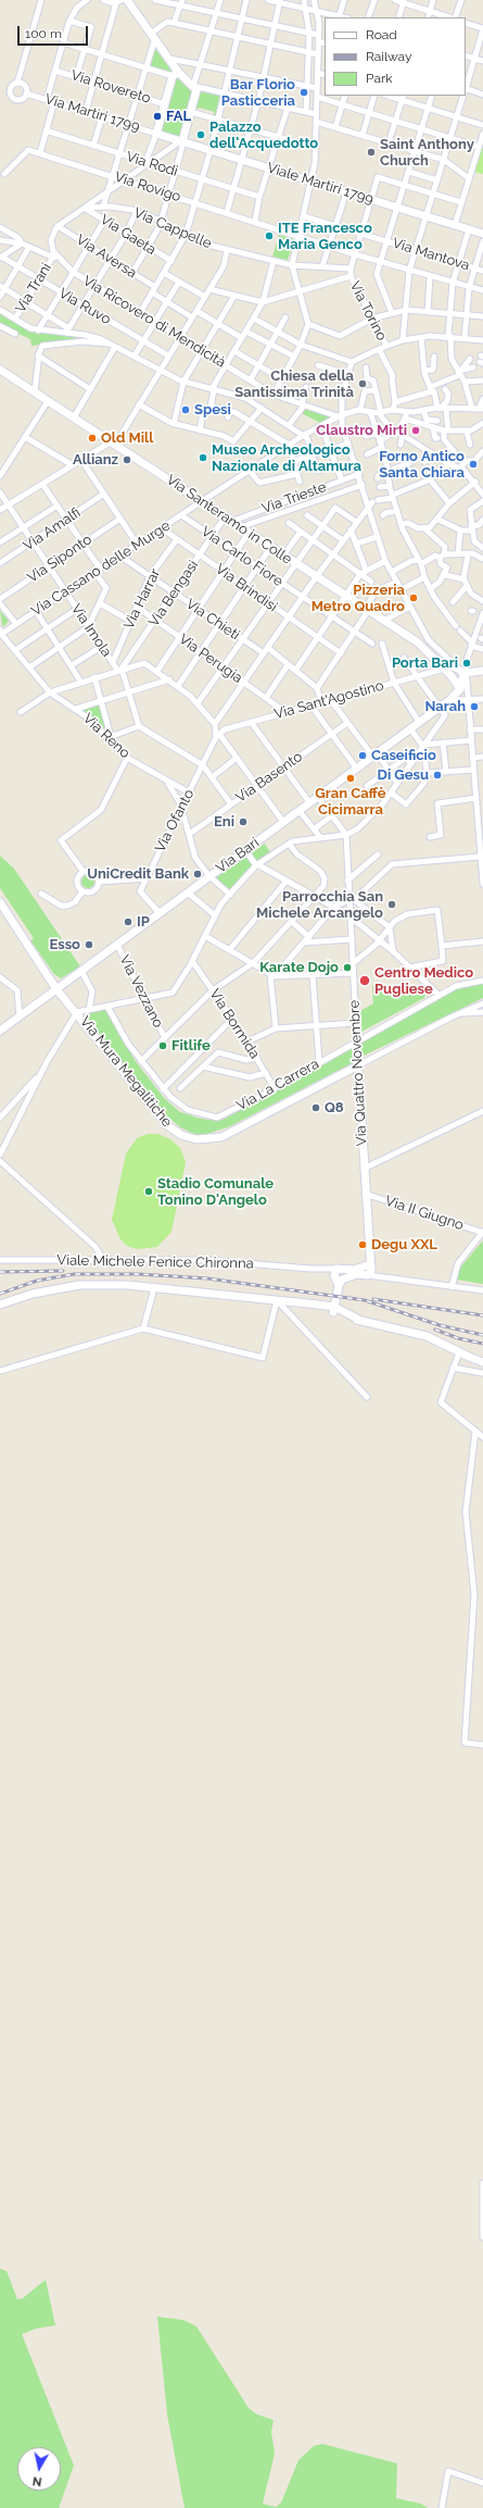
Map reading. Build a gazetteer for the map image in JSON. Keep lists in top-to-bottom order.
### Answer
{
  "streets": {
    "main road": [
      "Viale Martiri 1799",
      "Via Santeramo in Colle",
      "Via Bari",
      "Via Mura Megalitiche",
      "Via Quattro Novembre"
    ],
    "street": [
      "Via Rovereto",
      "Via Martiri 1799",
      "Via Rodi",
      "Via Rovigo",
      "Via Cappelle",
      "Via Gaeta",
      "Via Mantova",
      "Via Aversa",
      "Via Trani",
      "Via Ruvo",
      "Via Torino",
      "Via Ricovero di Mendicità",
      "Via Trieste",
      "Via Amalfi",
      "Via Carlo Fiore",
      "Via Siponto",
      "Via Cassano delle Murge",
      "Via Brindisi",
      "Via Bengasi",
      "Via Harrar",
      "Via Chieti",
      "Via Imola",
      "Via Perugia",
      "Via Sant'Agostino",
      "Via Reno",
      "Via Basento",
      "Via Ofanto",
      "Via Vezzano",
      "Via Bormida",
      "Via La Carrera",
      "Via II Giugno",
      "Viale Michele Fenice Chironna"
    ]
  },
  "crossings": [
    ["Via Martiri 1799", "Viale Martiri 1799"],
    ["Viale Martiri 1799", "Via Torino"],
    ["Via Rovigo", "Via Torino"],
    ["Via Cappelle", "Via Gaeta"],
    ["Via Cappelle", "Via Torino"],
    ["Via Mantova", "Via Torino"],
    ["Via Trani", "Via Ruvo"],
    ["Via Trani", "Via Ricovero di Mendicità"],
    ["Via Ricovero di Mendicità", "Via Cassano delle Murge"],
    ["Via Trieste", "Via Santeramo in Colle"],
    ["Via Trieste", "Via Bengasi"],
    ["Via Santeramo in Colle", "Via Cassano delle Murge"],
    ["Via Santeramo in Colle", "Via Bengasi"],
    ["Via Santeramo in Colle", "Via Sant'Agostino"],
    ["Via Santeramo in Colle", "Via Bari"],
    ["Via Amalfi", "Via Imola"],
    ["Via Carlo Fiore", "Via Cassano delle Murge"],
    ["Via Carlo Fiore", "Via Bengasi"],
    ["Via Siponto", "Via Imola"],
    ["Via Cassano delle Murge", "Via Brindisi"],
    ["Via Cassano delle Murge", "Via Chieti"],
    ["Via Cassano delle Murge", "Via Imola"],
    ["Via Cassano delle Murge", "Via Reno"],
    ["Via Brindisi", "Via Bengasi"],
    ["Via Brindisi", "Via Harrar"],
    ["Via Bengasi", "Via Chieti"],
    ["Via Bengasi", "Via Imola"],
    ["Via Bengasi", "Via Perugia"],
    ["Via Harrar", "Via Chieti"],
    ["Via Harrar", "Via Imola"],
    ["Via Harrar", "Via Perugia"],
    ["Via Perugia", "Via Sant'Agostino"],
    ["Via Sant'Agostino", "Via Ofanto"],
    ["Via Reno", "Via Basento"],
    ["Via Reno", "Via Ofanto"],
    ["Via Reno", "Via Bari"],
    ["Via Ofanto", "Via Bari"],
    ["Via Bari", "Via Vezzano"],
    ["Via Bari", "Via Mura Megalitiche"],
    ["Via Bormida", "Via La Carrera"],
    ["Via Mura Megalitiche", "Via Quattro Novembre"],
    ["Via Quattro Novembre", "Via La Carrera"],
    ["Via Quattro Novembre", "Via II Giugno"]
  ],
  "places": [
    "Bar Florio Pasticceria",
    "FAL",
    "Palazzo dell'Acquedotto",
    "Saint Anthony Church",
    "ITE Francesco Maria Genco",
    "Chiesa della Santissima Trinità",
    "Spesi",
    "Claustro Mirti",
    "Old Mill",
    "Museo Archeologico Nazionale di Altamura",
    "Allianz",
    "Forno Antico Santa Chiara",
    "Pizzeria Metro Quadro",
    "Porta Bari",
    "Narah",
    "Caseificio",
    "Di Gesu",
    "Gran Caffè Cicimarra",
    "Eni",
    "UniCredit Bank",
    "Parrocchia San Michele Arcangelo",
    "IP",
    "Esso",
    "Karate Dojo",
    "Centro Medico Pugliese",
    "Fitlife",
    "Q8",
    "Stadio Comunale Tonino D'Angelo",
    "Degu XXL"
  ],
  "legend": ["Road", "Railway", "Park"],
  "scale_bar": "100 m",
  "north": "bottom"
}
